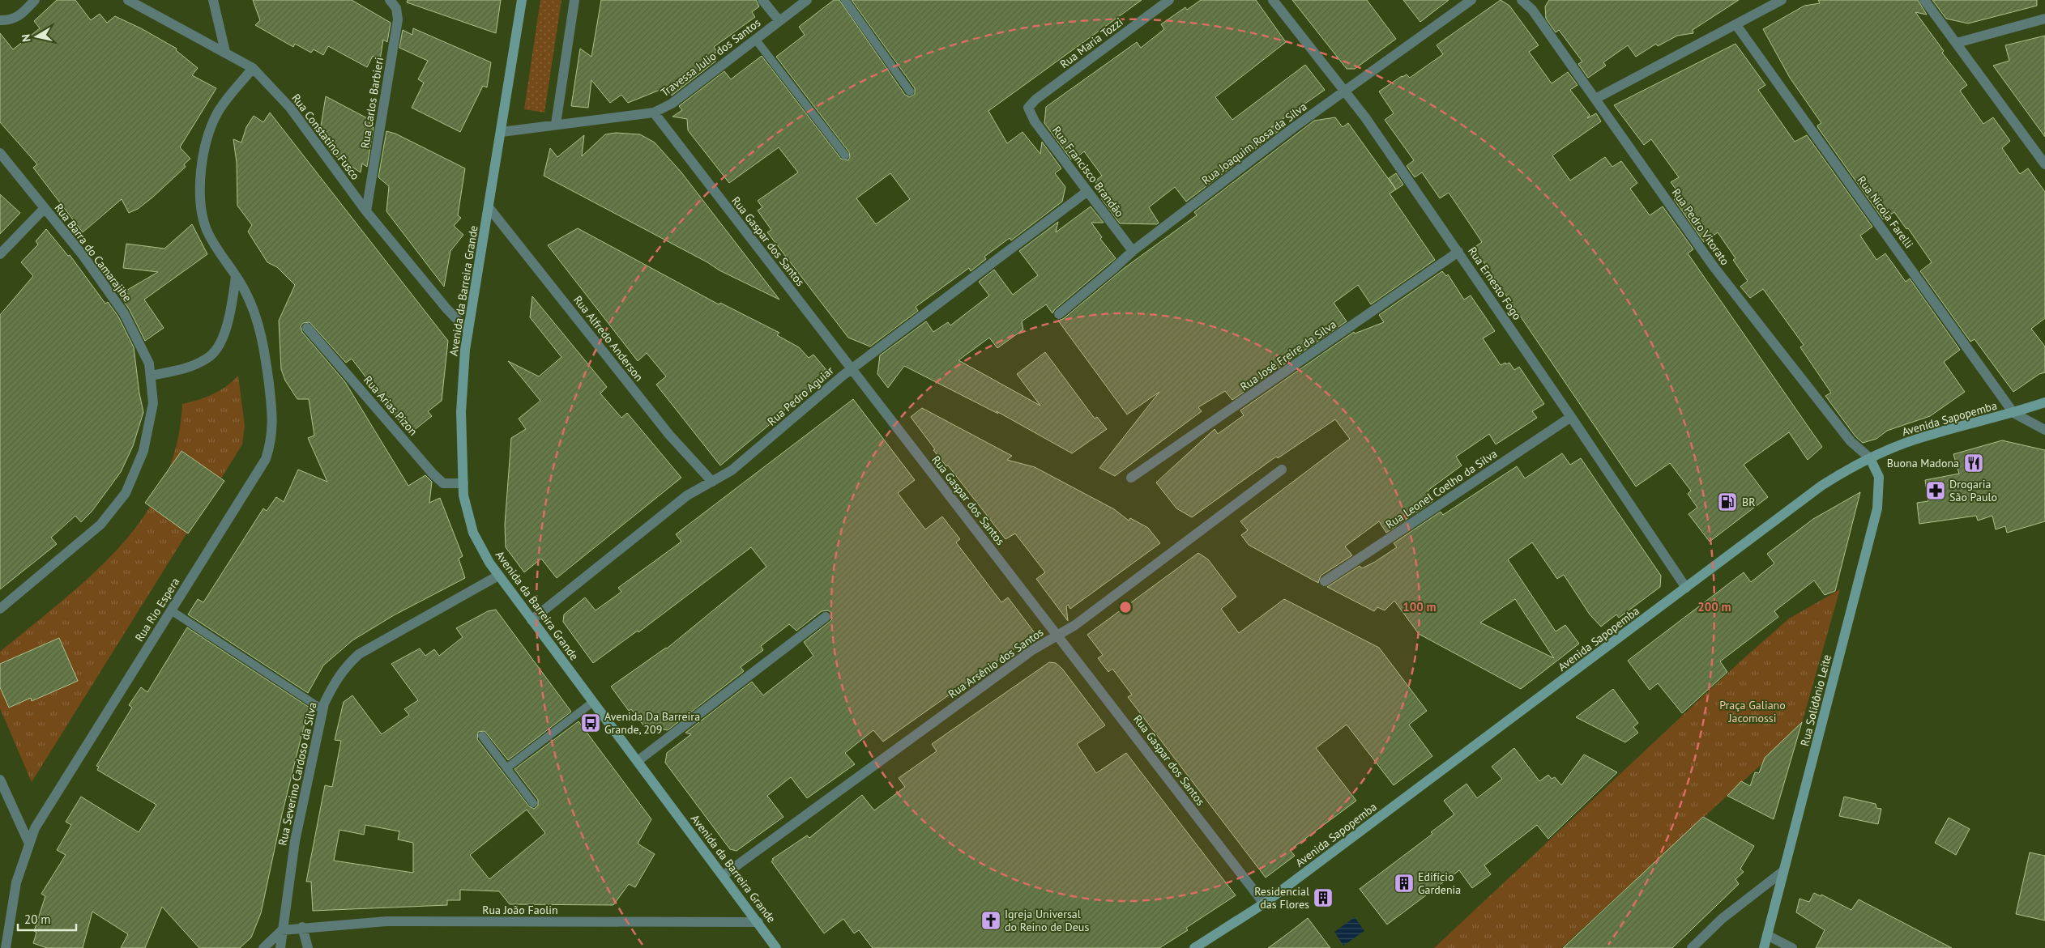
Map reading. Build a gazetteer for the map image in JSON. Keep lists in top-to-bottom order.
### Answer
{
  "streets": {
    "main road": ["Avenida da Barreira Grande", "Avenida Sapopemba", "Rua Solidônio Leite"],
    "street": [
      "Rua Maria Tozzi",
      "Travessa Julio dos Santos",
      "Rua Carlos Barbieri",
      "Rua Constatino Fusco",
      "Rua Joaquim Rosa da Silva",
      "Rua Francisco Brandão",
      "Rua Nicola Farelli",
      "Rua Pedro Vitorato",
      "Rua Gaspar dos Santos",
      "Rua Barra do Camarajibe",
      "Rua Ernesto Fogo",
      "Rua Alfredo Anderson",
      "Rua José Freire da Silva",
      "Rua Pedro Aguiar",
      "Rua Arias Pizon",
      "Rua Leonel Coelho da Silva",
      "Rua Rio Espera",
      "Rua Arsênio dos Santos",
      "Rua Severino Cardoso da Silva",
      "Rua João Faolin"
    ]
  },
  "crossings": [
    ["Rua Maria Tozzi", "Rua Francisco Brandão"],
    ["Travessa Julio dos Santos", "Rua Gaspar dos Santos"],
    ["Travessa Julio dos Santos", "Avenida da Barreira Grande"],
    ["Rua Carlos Barbieri", "Rua Constatino Fusco"],
    ["Rua Constatino Fusco", "Avenida da Barreira Grande"],
    ["Rua Joaquim Rosa da Silva", "Rua Francisco Brandão"],
    ["Rua Joaquim Rosa da Silva", "Rua Ernesto Fogo"],
    ["Rua Francisco Brandão", "Rua Pedro Aguiar"],
    ["Rua Nicola Farelli", "Avenida Sapopemba"],
    ["Rua Pedro Vitorato", "Avenida Sapopemba"],
    ["Rua Pedro Vitorato", "Rua Solidônio Leite"],
    ["Rua Gaspar dos Santos", "Rua Pedro Aguiar"],
    ["Rua Gaspar dos Santos", "Avenida Sapopemba"],
    ["Rua Gaspar dos Santos", "Rua Arsênio dos Santos"],
    ["Rua Ernesto Fogo", "Rua José Freire da Silva"],
    ["Rua Ernesto Fogo", "Avenida Sapopemba"],
    ["Rua Ernesto Fogo", "Rua Leonel Coelho da Silva"],
    ["Avenida da Barreira Grande", "Rua Alfredo Anderson"],
    ["Avenida da Barreira Grande", "Rua Pedro Aguiar"],
    ["Avenida da Barreira Grande", "Rua Arias Pizon"],
    ["Avenida da Barreira Grande", "Rua Arsênio dos Santos"],
    ["Avenida da Barreira Grande", "Rua Severino Cardoso da Silva"],
    ["Avenida da Barreira Grande", "Rua João Faolin"],
    ["Rua Alfredo Anderson", "Rua Pedro Aguiar"],
    ["Avenida Sapopemba", "Rua Solidônio Leite"],
    ["Rua Severino Cardoso da Silva", "Rua João Faolin"]
  ],
  "parks": ["Praça Galiano Jacomossi"],
  "places": {
    "restaurant": ["Buona Madona"],
    "pharmacy": ["Drogaria São Paulo"],
    "fuel station": ["BR"],
    "bus stop": ["Avenida Da Barreira Grande, 209"],
    "building": ["Edifício Gardenia", "Residencial das Flores"],
    "church": ["Igreja Universal do Reino de Deus"]
  },
  "scale_bar": "20 m",
  "north": "left",
  "rings": ["100 m", "200 m"]
}
